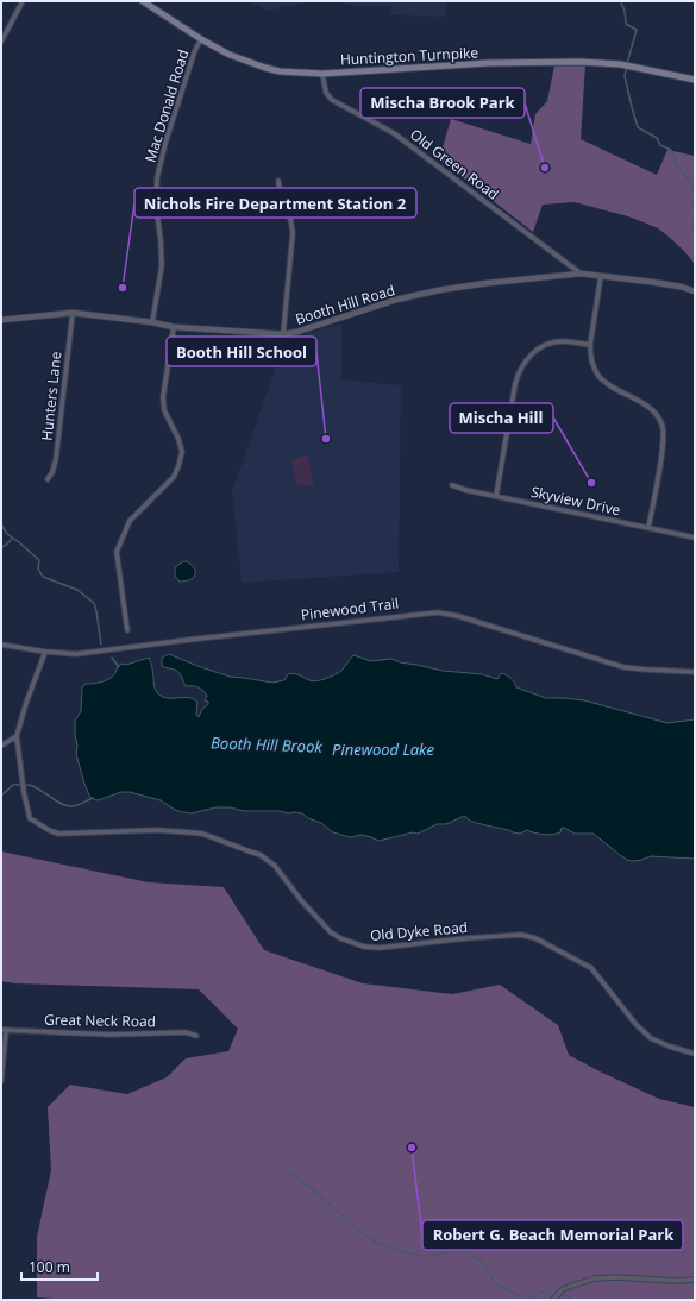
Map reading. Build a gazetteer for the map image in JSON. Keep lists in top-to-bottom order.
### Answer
{
  "streets": {
    "main road": ["Huntington Turnpike"],
    "street": [
      "Mac Donald Road",
      "Old Green Road",
      "Booth Hill Road",
      "Hunters Lane",
      "Skyview Drive",
      "Pinewood Trail",
      "Old Dyke Road",
      "Great Neck Road"
    ]
  },
  "crossings": [
    ["Huntington Turnpike", "Mac Donald Road"],
    ["Huntington Turnpike", "Old Green Road"],
    ["Mac Donald Road", "Booth Hill Road"],
    ["Old Green Road", "Booth Hill Road"],
    ["Booth Hill Road", "Hunters Lane"]
  ],
  "water": ["Booth Hill Brook", "Pinewood Lake"],
  "places": [
    "Mischa Brook Park",
    "Nichols Fire Department Station 2",
    "Booth Hill School",
    "Mischa Hill",
    "Robert G. Beach Memorial Park"
  ],
  "scale_bar": "100 m"
}
